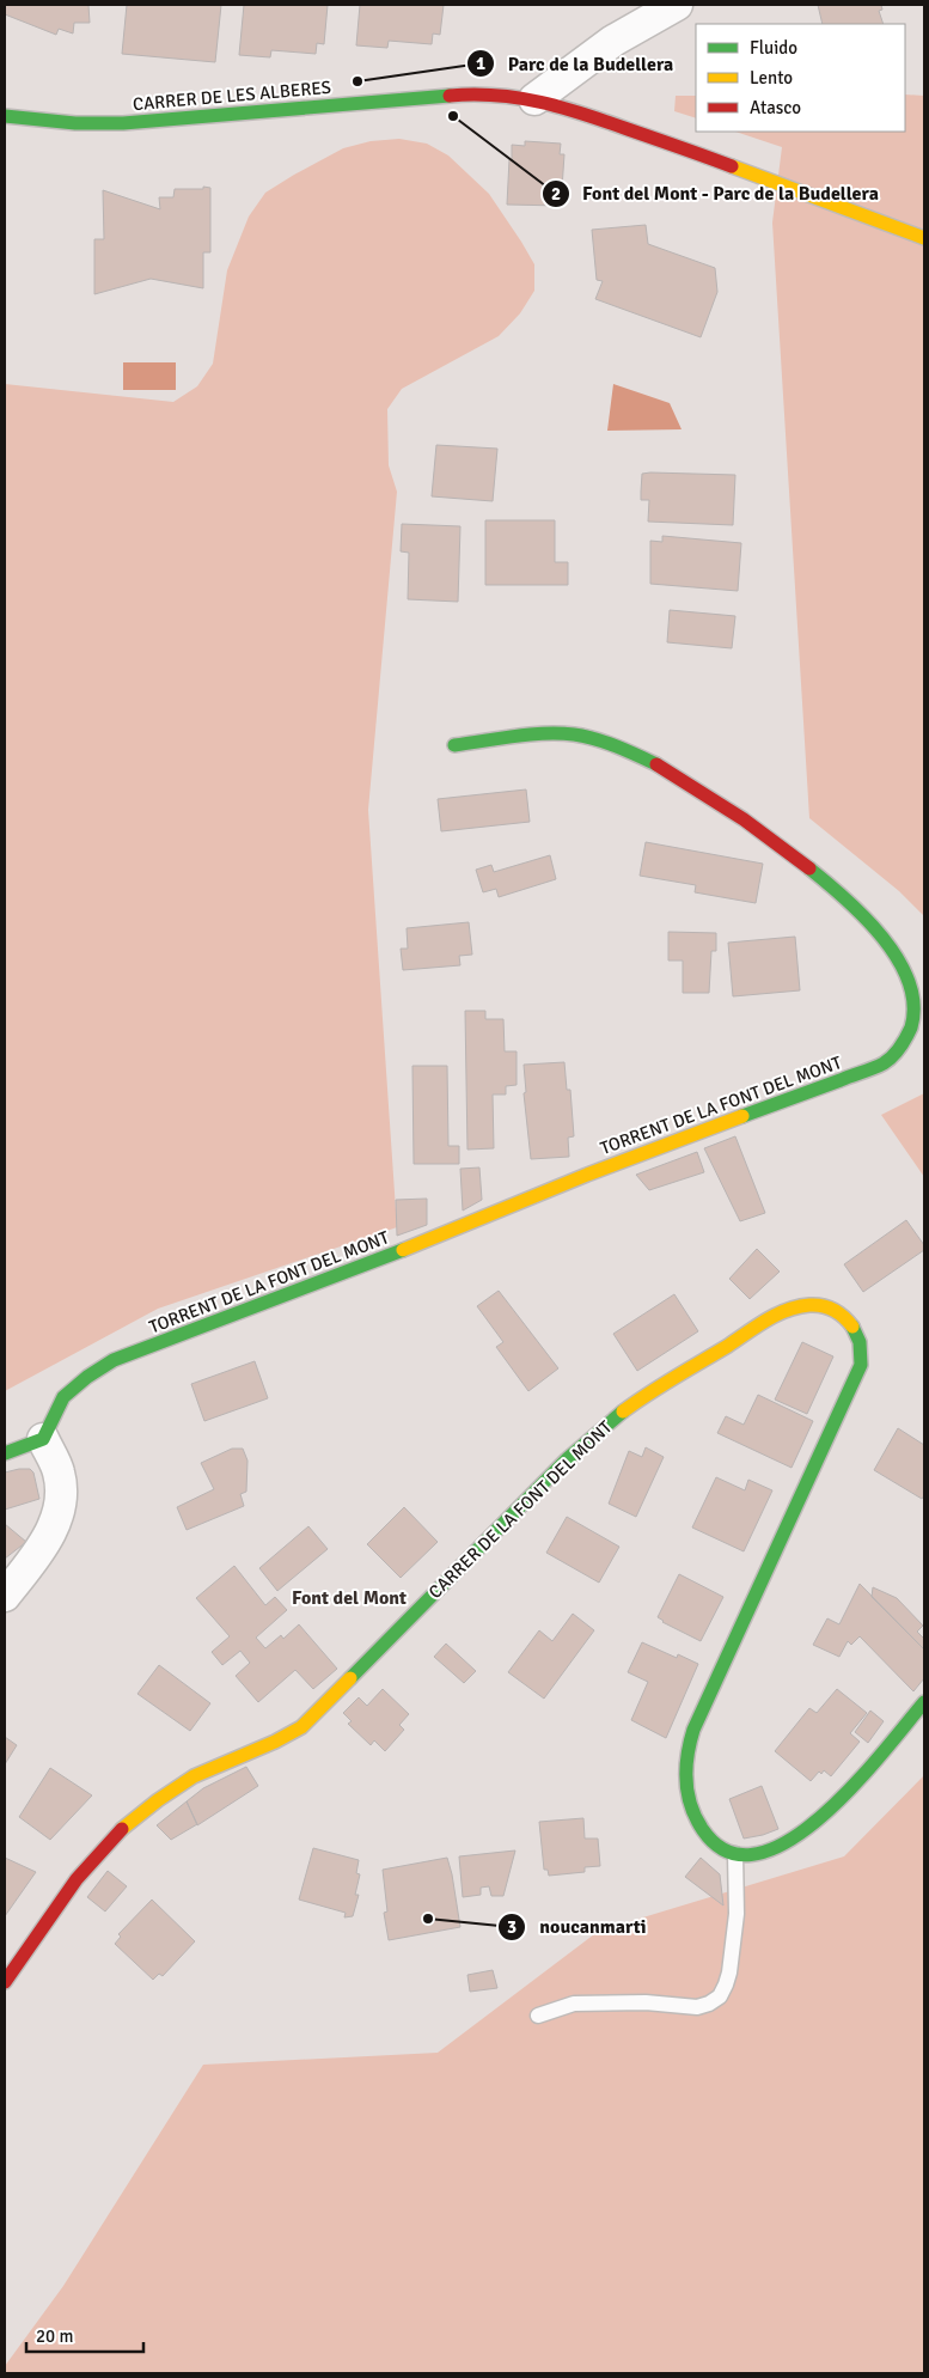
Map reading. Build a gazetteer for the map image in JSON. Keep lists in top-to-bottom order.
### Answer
{
  "streets": {
    "street": ["CARRER DE LES ALBERES", "TORRENT DE LA FONT DEL MONT", "CARRER DE LA FONT DEL MONT"]
  },
  "districts": ["Font del Mont"],
  "places": ["Parc de la Budellera", "Font del Mont - Parc de la Budellera", "noucanmarti"],
  "legend": ["Fluido", "Lento", "Atasco"],
  "scale_bar": "20 m"
}
